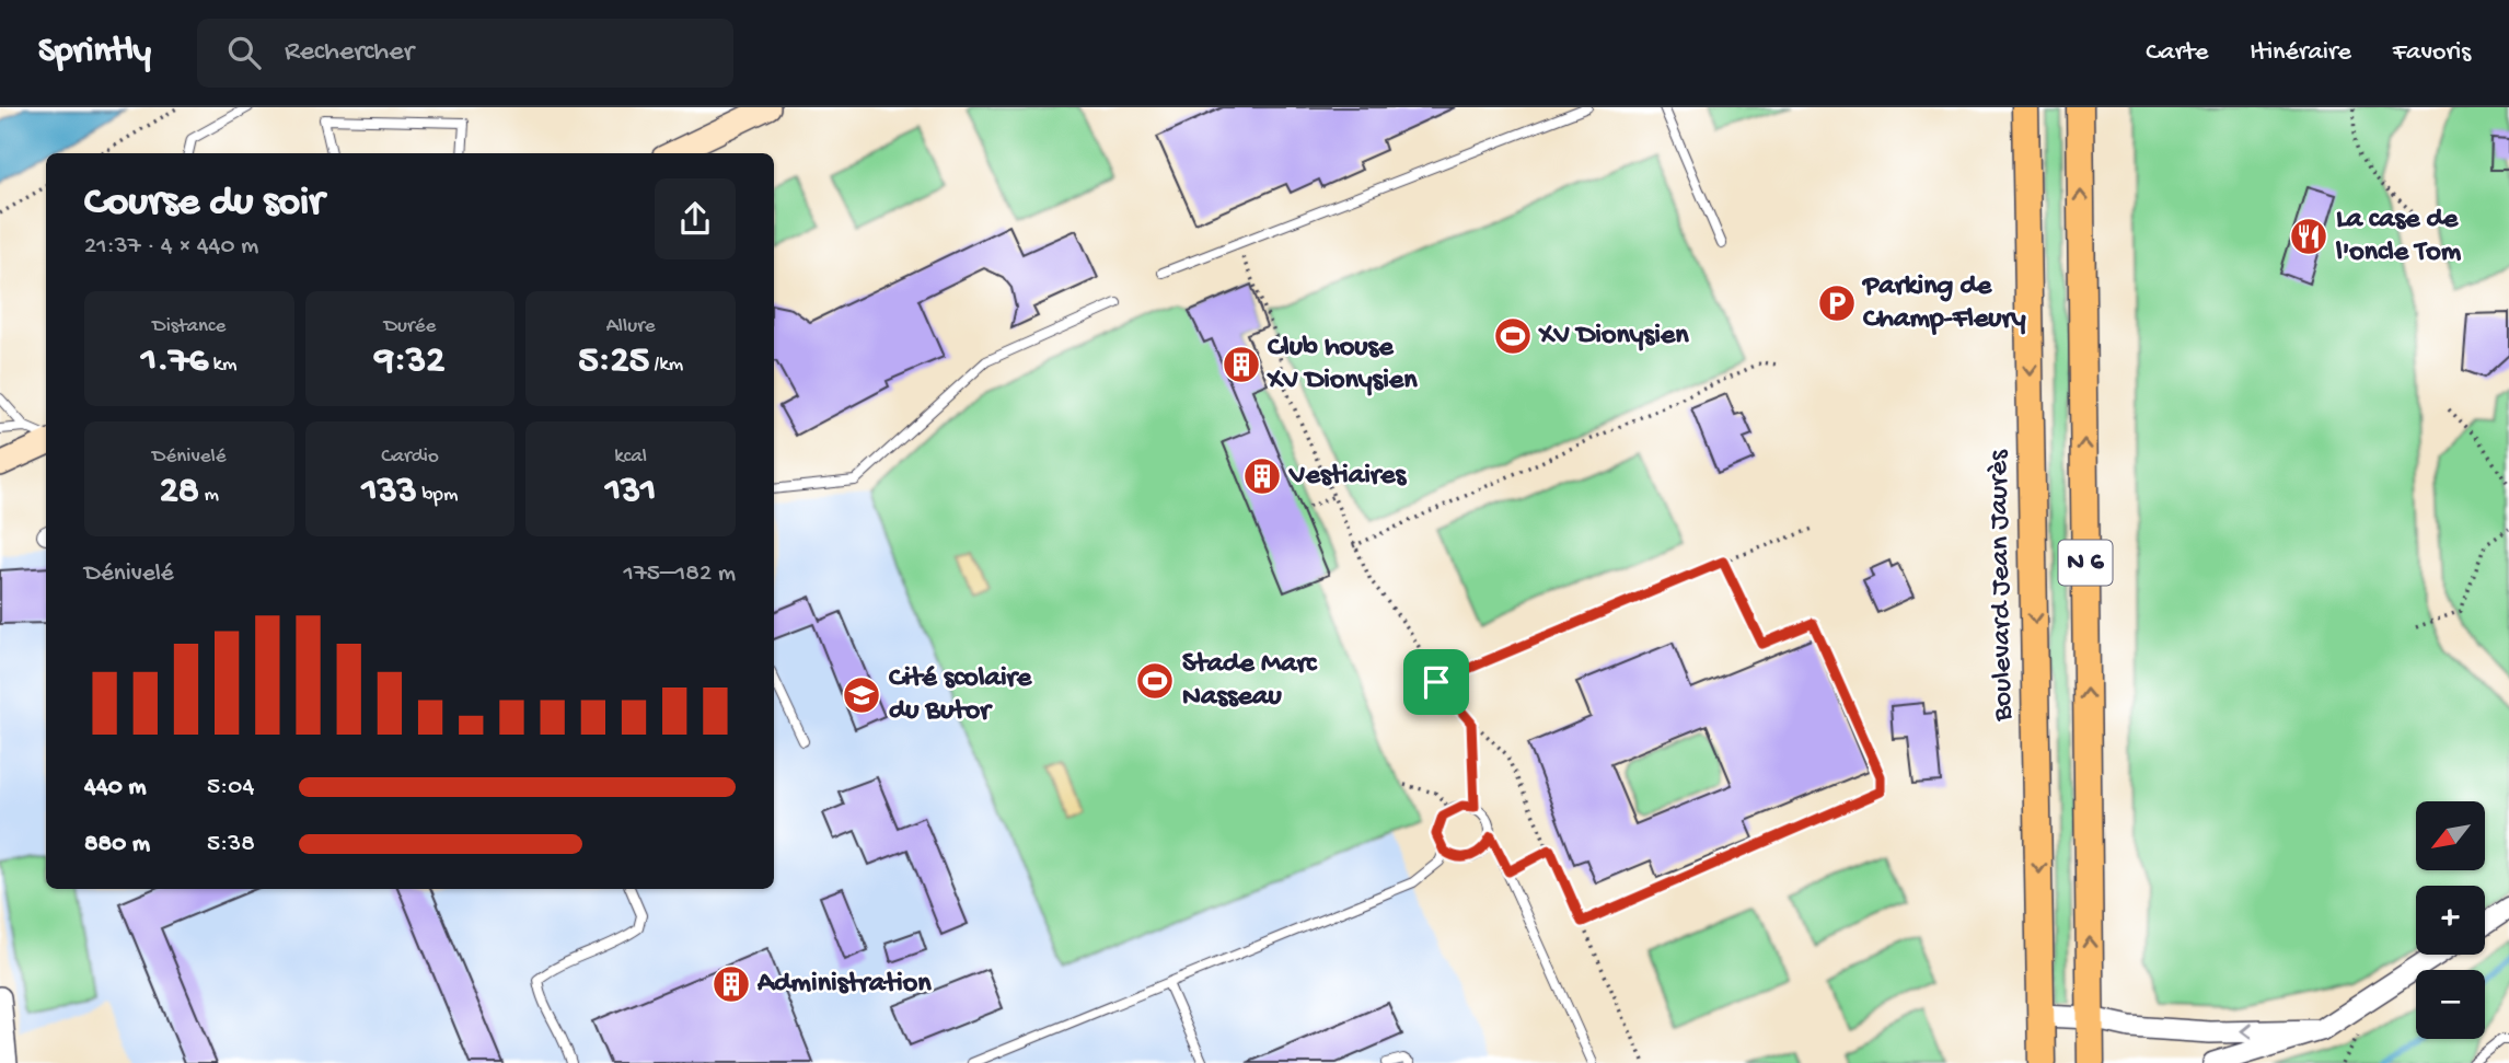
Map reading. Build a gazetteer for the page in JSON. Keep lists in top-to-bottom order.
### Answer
{
  "streets": {
    "main road": ["N 6", "Boulevard Jean Jaurès"]
  },
  "places": {
    "restaurant": ["La case de l'oncle Tom"],
    "parking": ["Parking de Champ-Fleury"],
    "sports": ["XV Dionysien", "Stade Marc Nasseau"],
    "building": ["Club house XV Dionysien", "Vestiaires", "Administration"],
    "school or university": ["Cité scolaire du Butor"]
  },
  "north": "bottom left",
  "page": {
    "header": "Sprintly",
    "search": "Rechercher",
    "nav": ["Carte", "Itinéraire", "Favoris"],
    "heading": ["Course du soir", "21:37 · 4 × 440 m"],
    "stats": [
      ["Distance", "1.76 km"],
      ["Durée", "9:32"],
      ["Allure", "5:25 /km"],
      ["Dénivelé", "28 m"],
      ["Cardio", "133 bpm"],
      ["kcal", "131"]
    ],
    "chart": ["Dénivelé", "175–182 m"],
    "list": [
      {
        "name": "440 m",
        "note": "5:04"
      },
      {
        "name": "880 m",
        "note": "5:38"
      }
    ],
    "map_buttons": ["+", "−"]
  }
}
